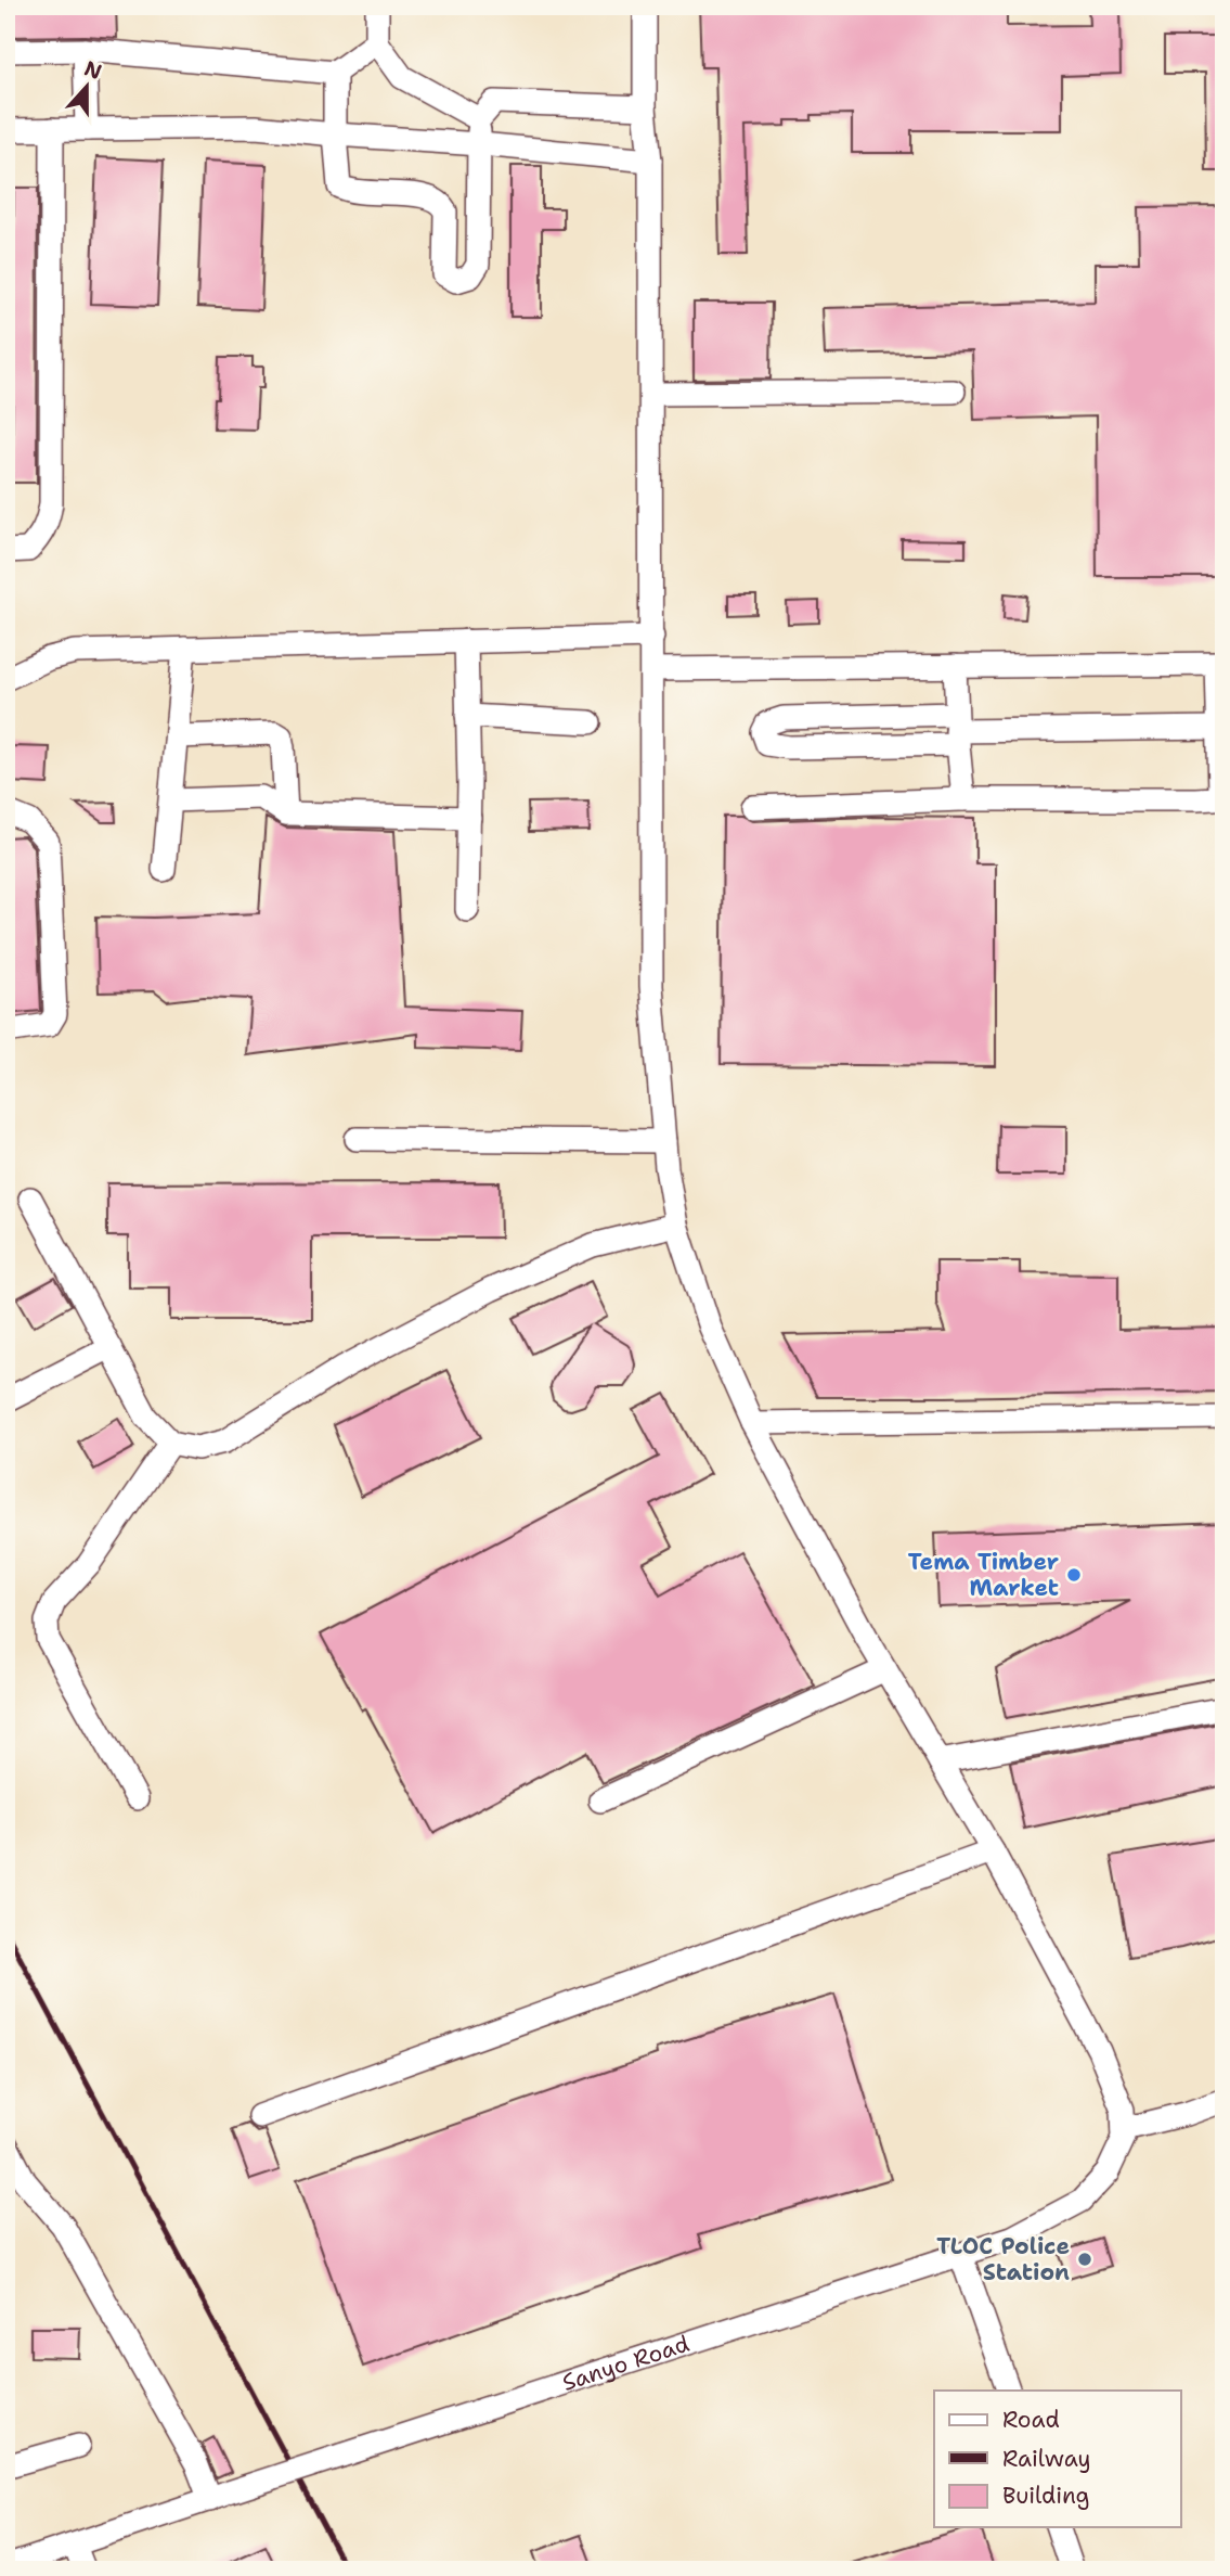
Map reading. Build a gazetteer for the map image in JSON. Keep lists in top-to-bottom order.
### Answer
{
  "streets": {
    "street": ["Sanyo Road"]
  },
  "places": ["Tema Timber Market", "TLOC Police Station"],
  "legend": ["Road", "Railway", "Building"],
  "north": "top"
}
